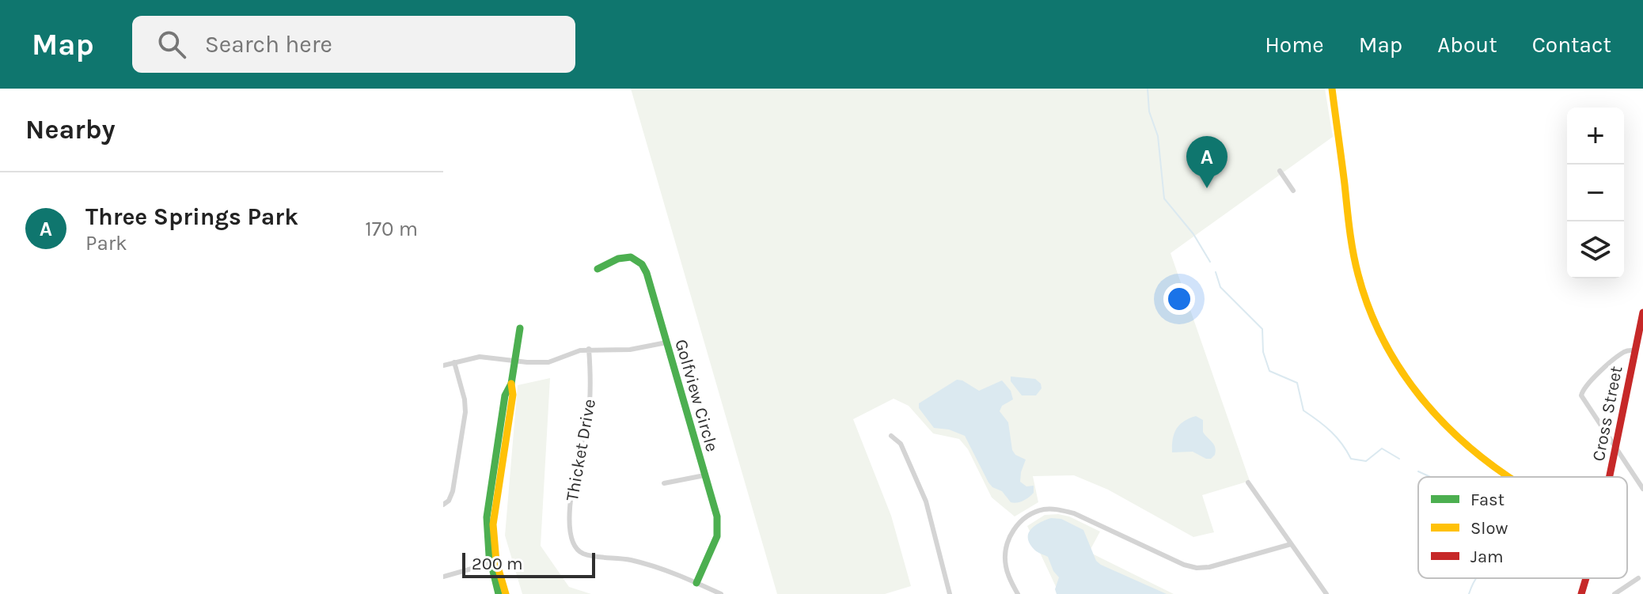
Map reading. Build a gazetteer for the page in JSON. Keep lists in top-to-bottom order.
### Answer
{
  "streets": {
    "main road": ["Golfview Circle", "Cross Street"],
    "street": ["Thicket Drive"]
  },
  "crossings": [
    ["Golfview Circle", "Thicket Drive"]
  ],
  "legend": ["Fast", "Slow", "Jam"],
  "scale_bar": "200 m",
  "page": {
    "header": "Map",
    "search": "Search here",
    "nav": [
      "Home",
      "Map",
      "About",
      "Contact"
    ],
    "heading": "Nearby",
    "map_buttons": ["+", "−"],
    "pins": "A",
    "list": [
      {
        "mark": "A",
        "name": "Three Springs Park",
        "note": "Park",
        "value": "170 m"
      }
    ],
    "scale": "200 m"
  }
}
